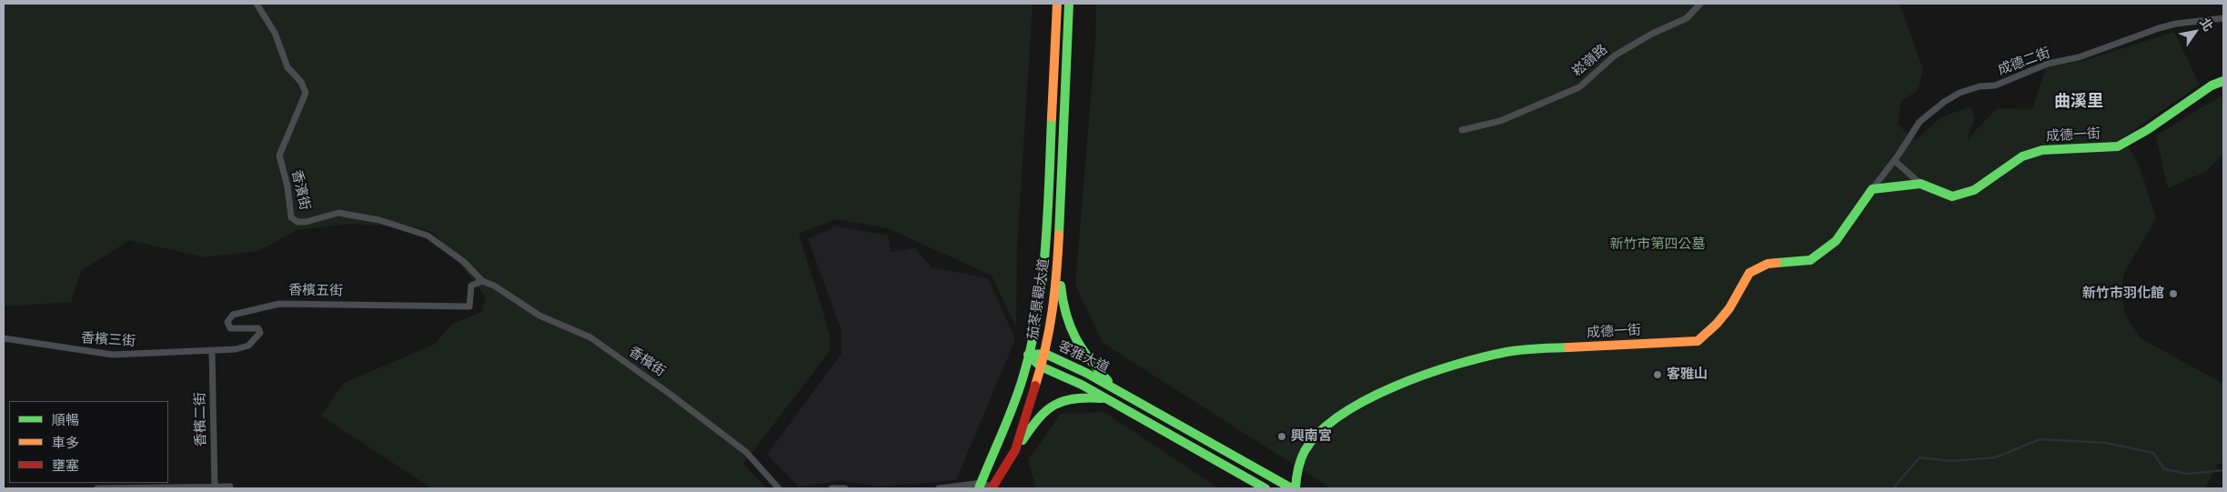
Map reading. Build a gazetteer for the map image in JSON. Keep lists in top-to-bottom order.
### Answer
{
  "streets": {
    "street": [
      "崧嶺路",
      "成德二街",
      "成德一街",
      "香濱街",
      "香檳五街",
      "茄苳景觀大道",
      "香檳三街",
      "客雅大道",
      "香檳街",
      "香檳二街"
    ]
  },
  "crossings": [
    ["成德二街", "成德一街"],
    ["香濱街", "香檳五街"],
    ["香濱街", "香檳街"],
    ["香檳五街", "香檳三街"],
    ["香檳五街", "香檳街"],
    ["香檳五街", "香檳二街"],
    ["茄苳景觀大道", "客雅大道"],
    ["香檳三街", "香檳二街"]
  ],
  "districts": ["曲溪里"],
  "parks": ["新竹市第四公墓"],
  "places": ["新竹市羽化館", "客雅山", "興南宮"],
  "legend": ["順暢", "車多", "壅塞"],
  "north": "top right"
}
